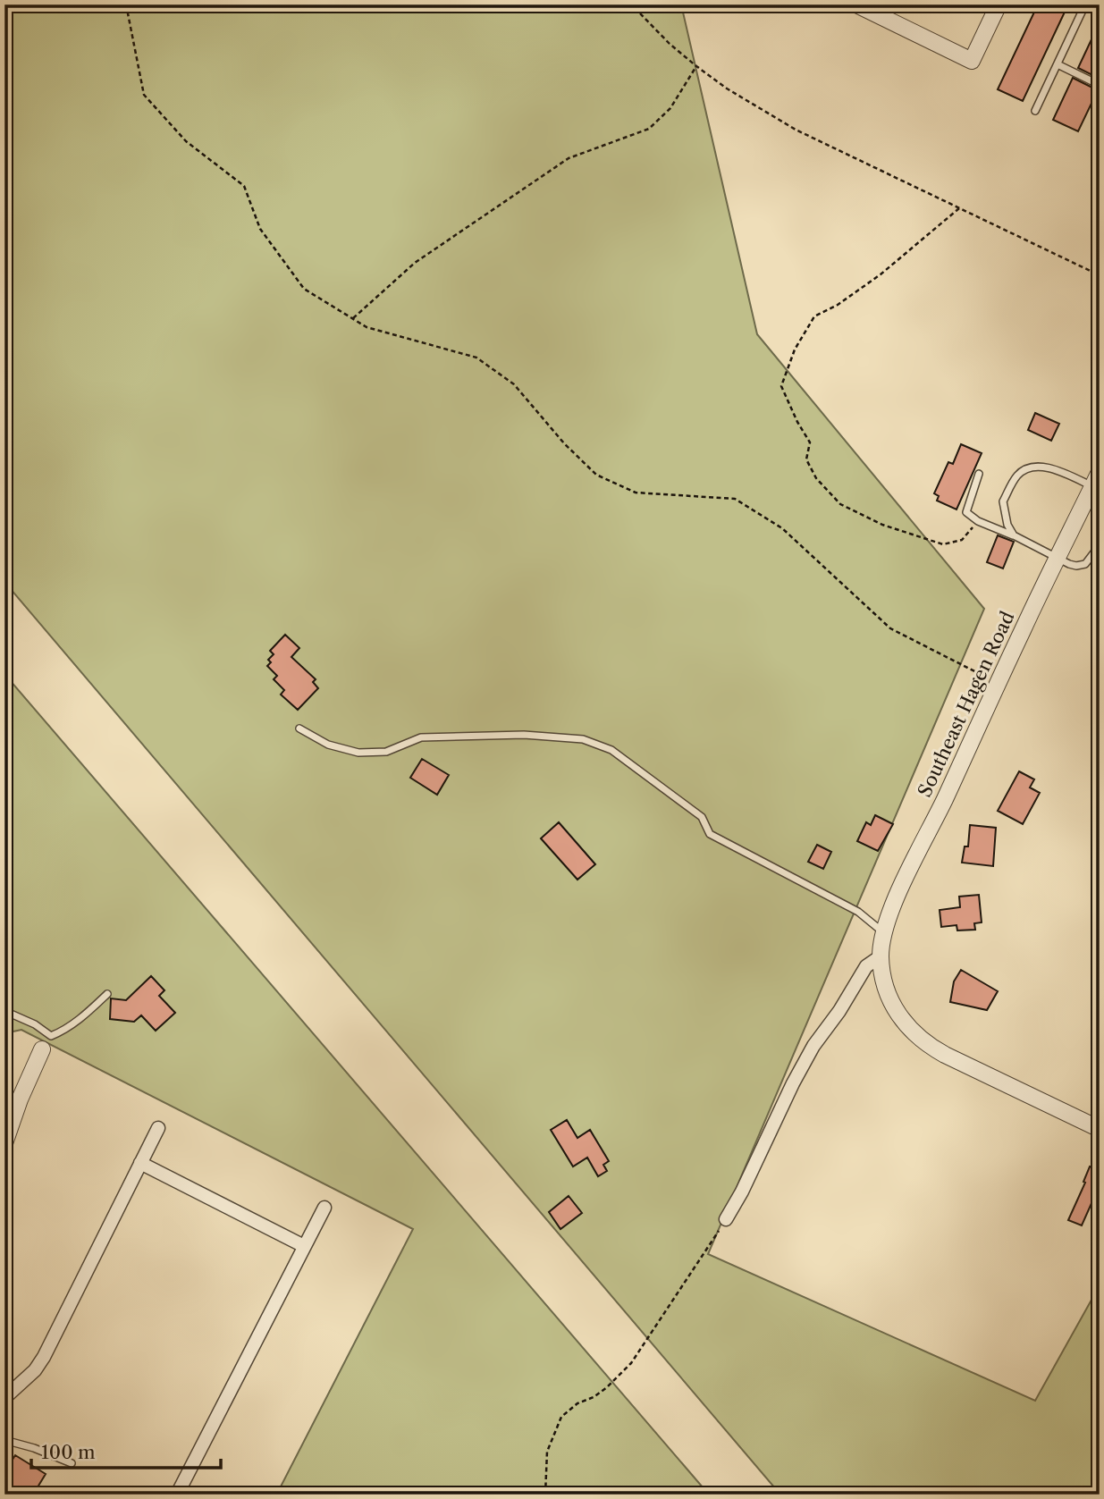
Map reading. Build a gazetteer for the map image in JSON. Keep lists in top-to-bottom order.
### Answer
{
  "streets": {
    "street": ["Southeast Hagen Road"]
  },
  "scale_bar": "100 m"
}
